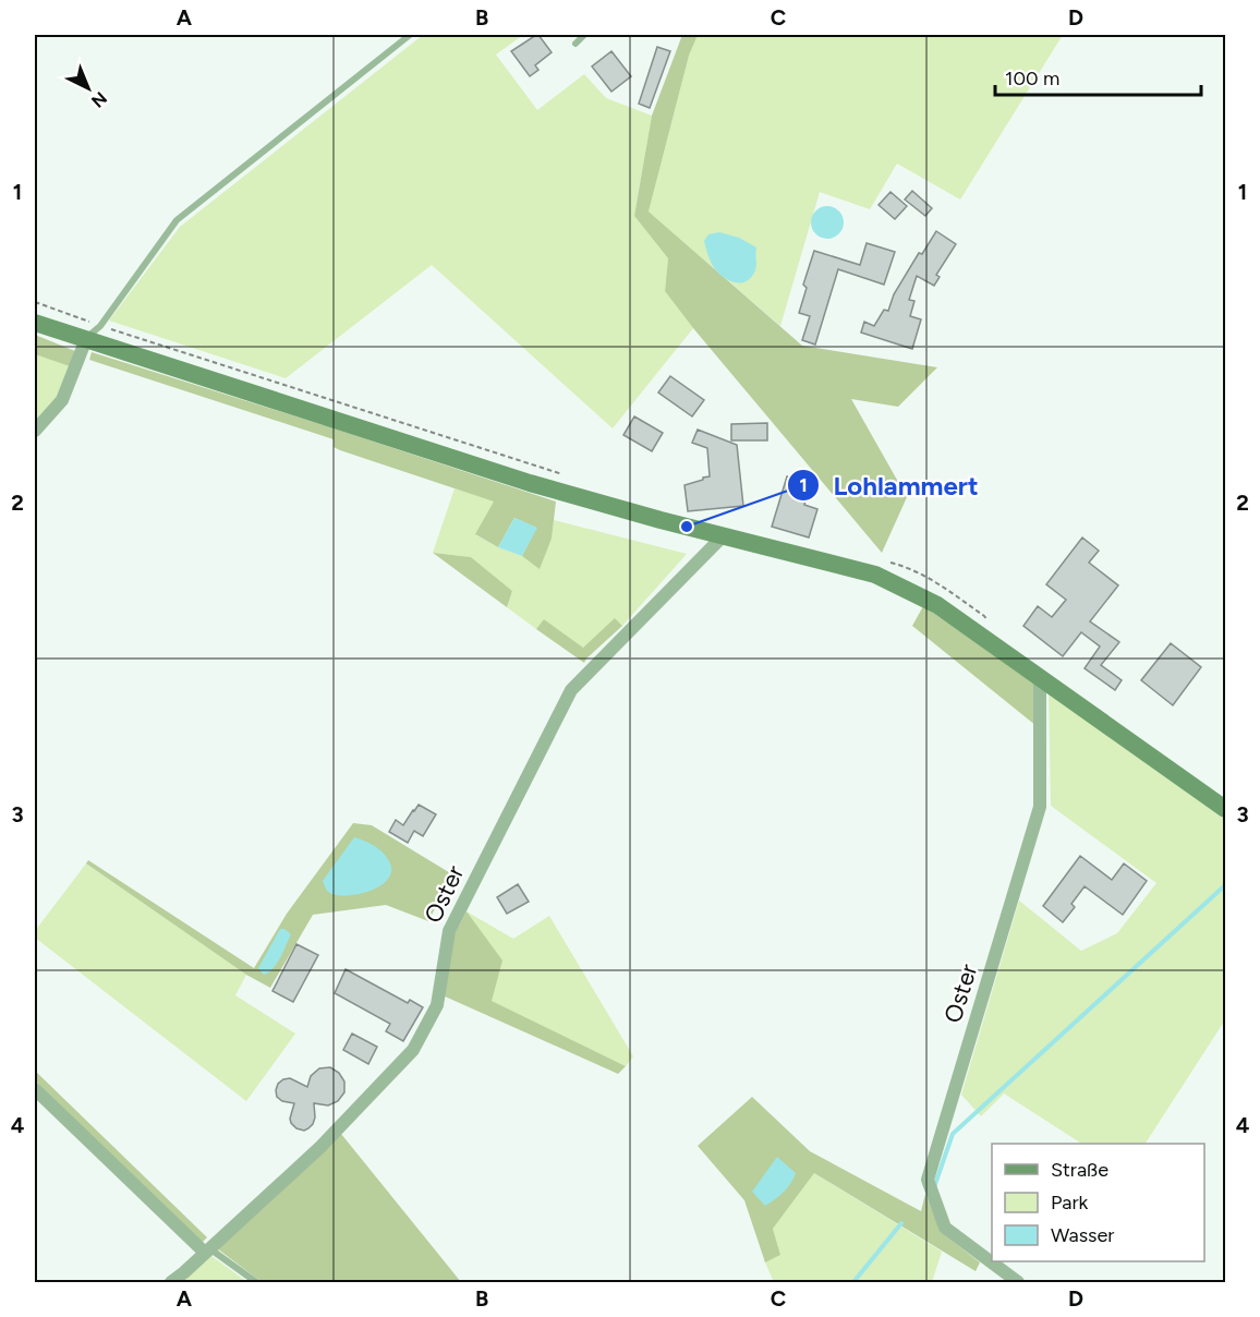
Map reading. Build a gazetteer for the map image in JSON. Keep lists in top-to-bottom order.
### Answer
{
  "streets": {
    "street": ["Oster"]
  },
  "places": ["Lohlammert"],
  "legend": ["Straße", "Park", "Wasser"],
  "scale_bar": "100 m",
  "north": "bottom right",
  "grid": {
    "columns": [
      "A",
      "B",
      "C",
      "D"
    ],
    "rows": [
      "1",
      "2",
      "3",
      "4"
    ]
  }
}
